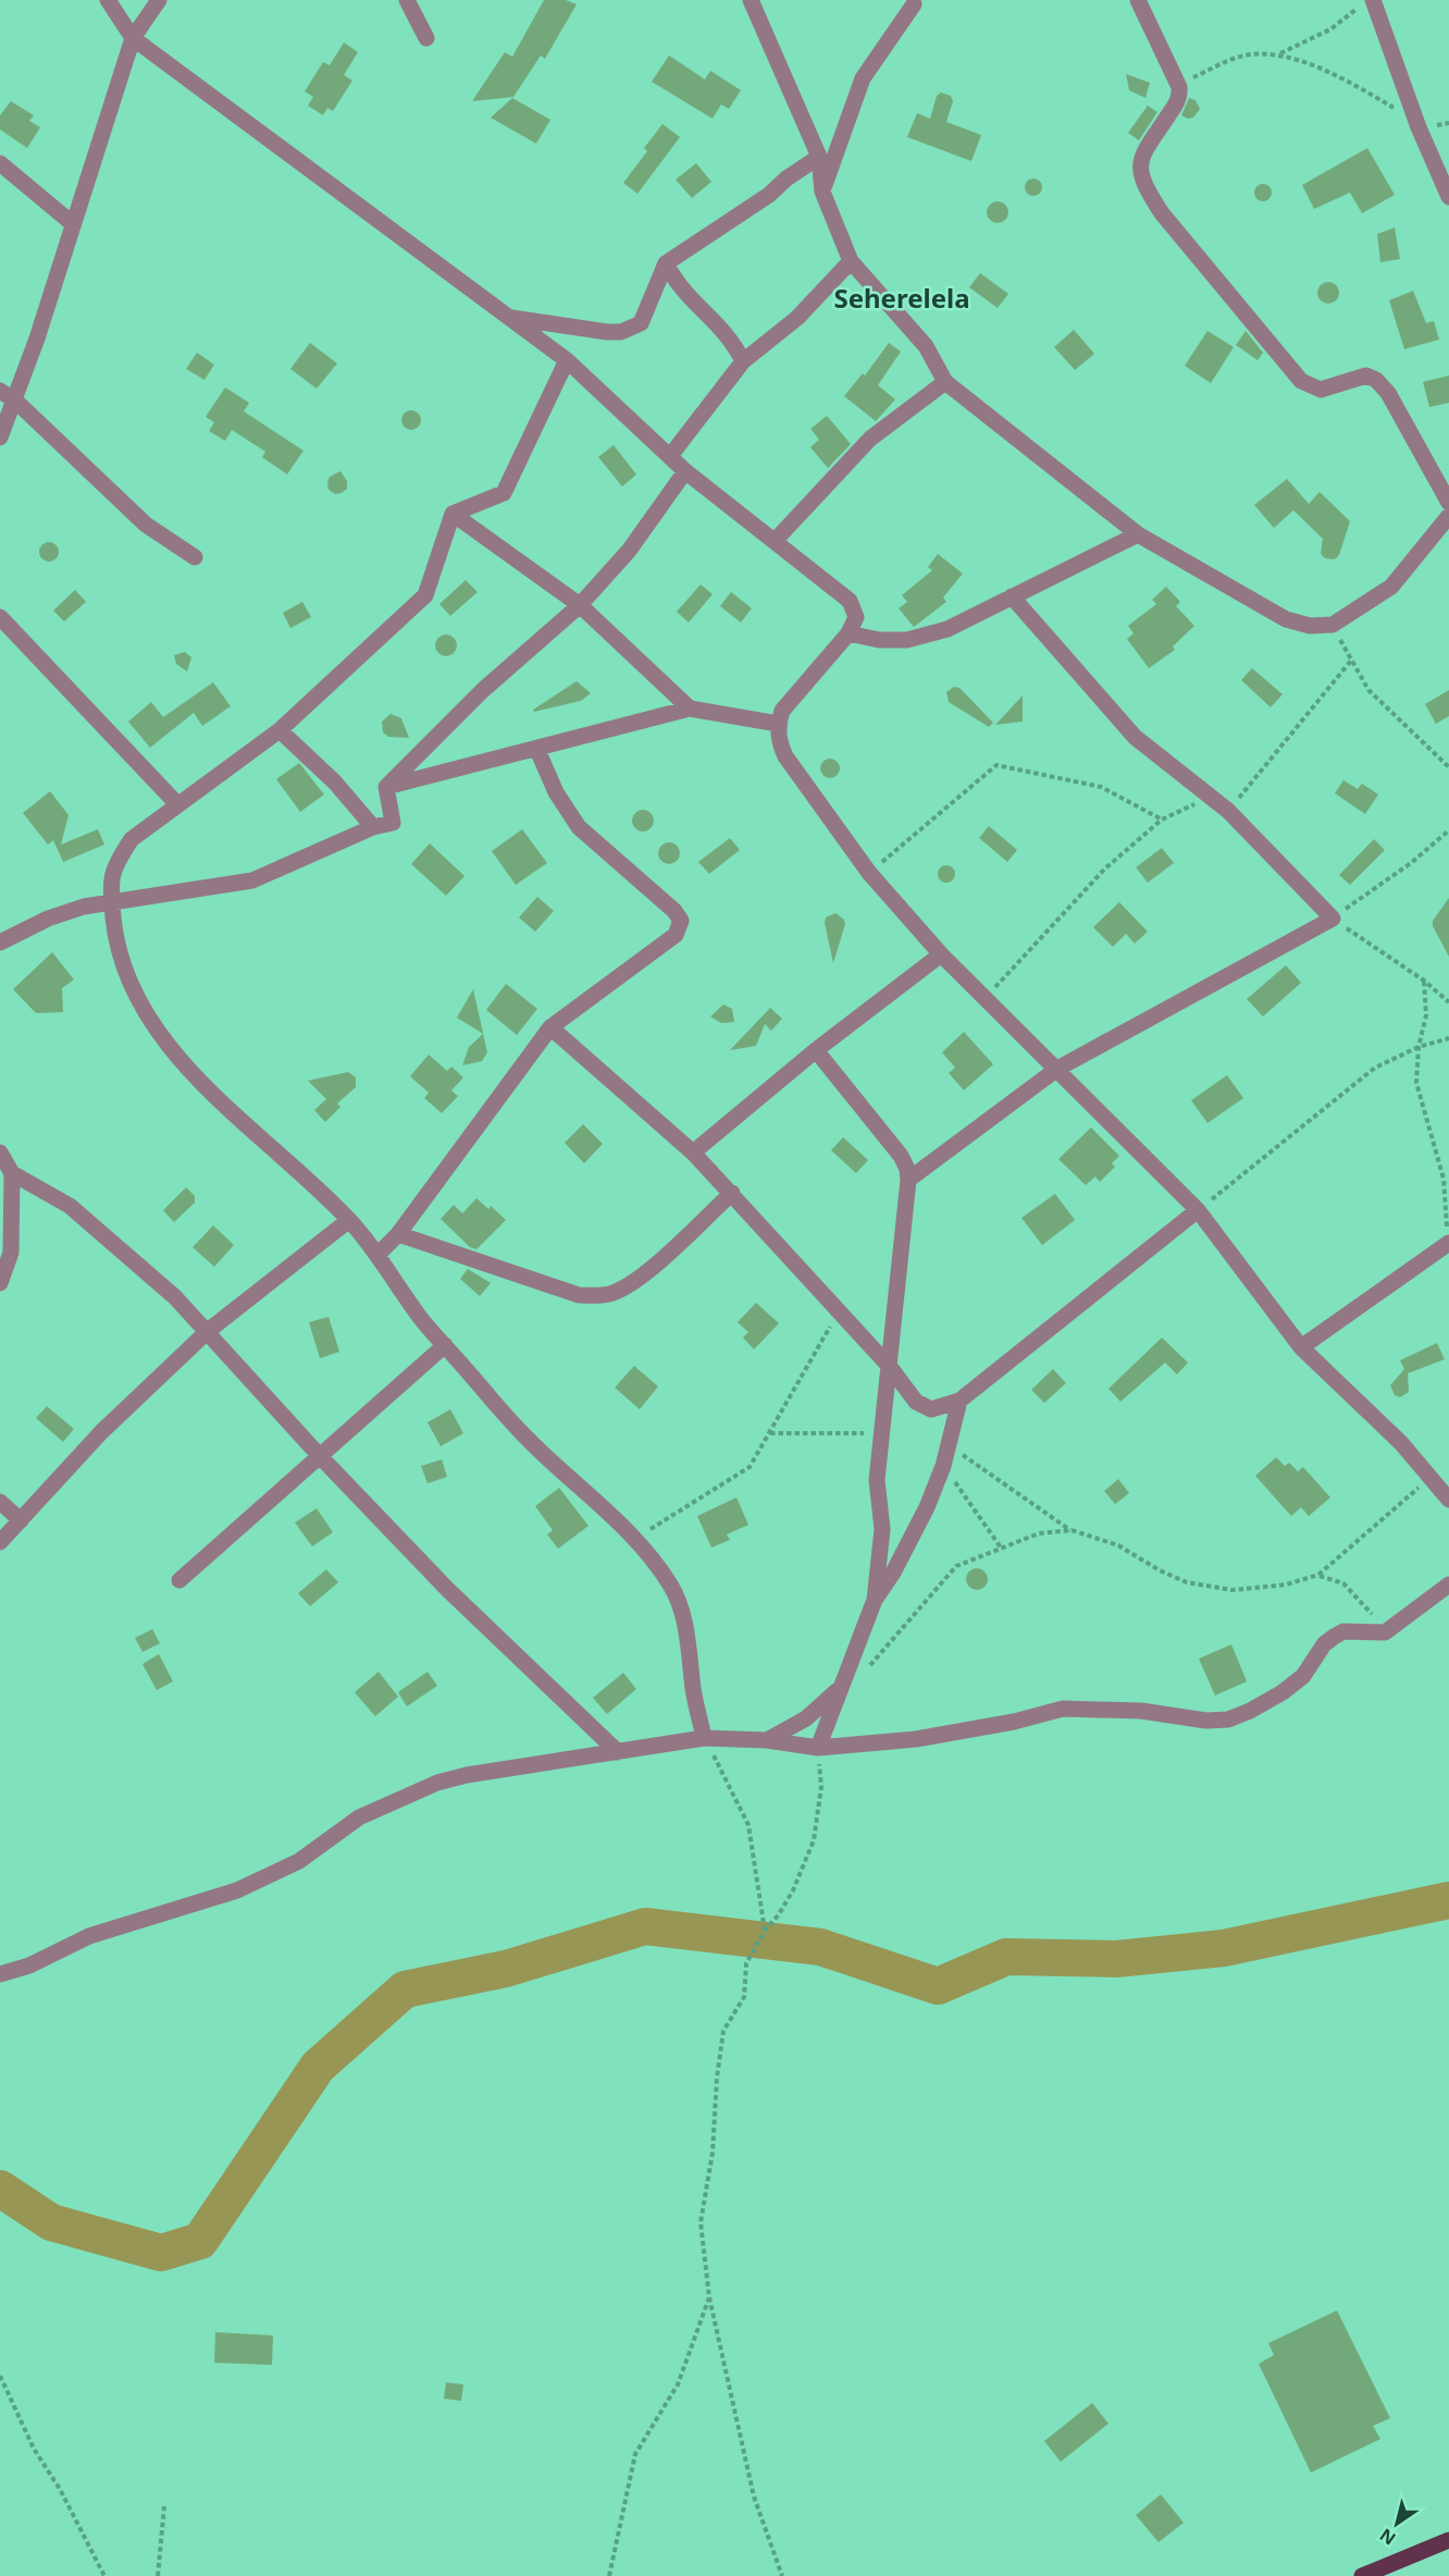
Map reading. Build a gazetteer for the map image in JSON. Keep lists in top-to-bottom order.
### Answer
{
  "districts": ["Seherelela"],
  "north": "bottom left"
}
